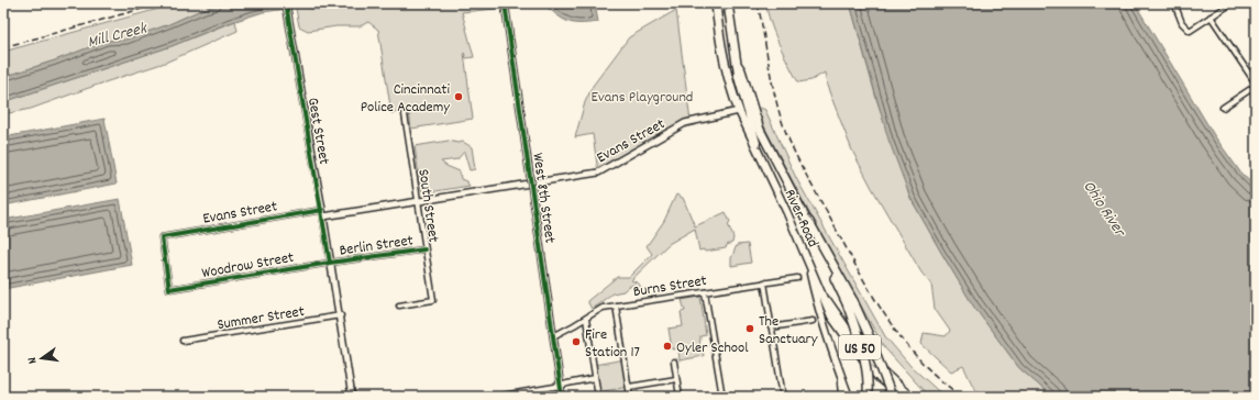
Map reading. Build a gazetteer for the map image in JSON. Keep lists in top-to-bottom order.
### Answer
{
  "streets": {
    "highway": ["US 50"],
    "main road": ["West 8th Street", "River Road"],
    "street": [
      "Gest Street",
      "Evans Street",
      "South Street",
      "Berlin Street",
      "Woodrow Street",
      "Burns Street",
      "Summer Street"
    ]
  },
  "crossings": [
    ["Gest Street", "Evans Street"],
    ["Gest Street", "Berlin Street"],
    ["Gest Street", "Woodrow Street"],
    ["Gest Street", "Summer Street"],
    ["Evans Street", "South Street"],
    ["Evans Street", "River Road"],
    ["Evans Street", "Woodrow Street"],
    ["Evans Street", "US 50"],
    ["West 8th Street", "Burns Street"],
    ["South Street", "Berlin Street"],
    ["River Road", "US 50"],
    ["Berlin Street", "Woodrow Street"]
  ],
  "water": ["Mill Creek", "Ohio River"],
  "parks": ["Evans Playground"],
  "places": [
    "Cincinnati Police Academy",
    "The Sanctuary",
    "Fire Station 17",
    "Oyler School"
  ],
  "north": "left"
}
